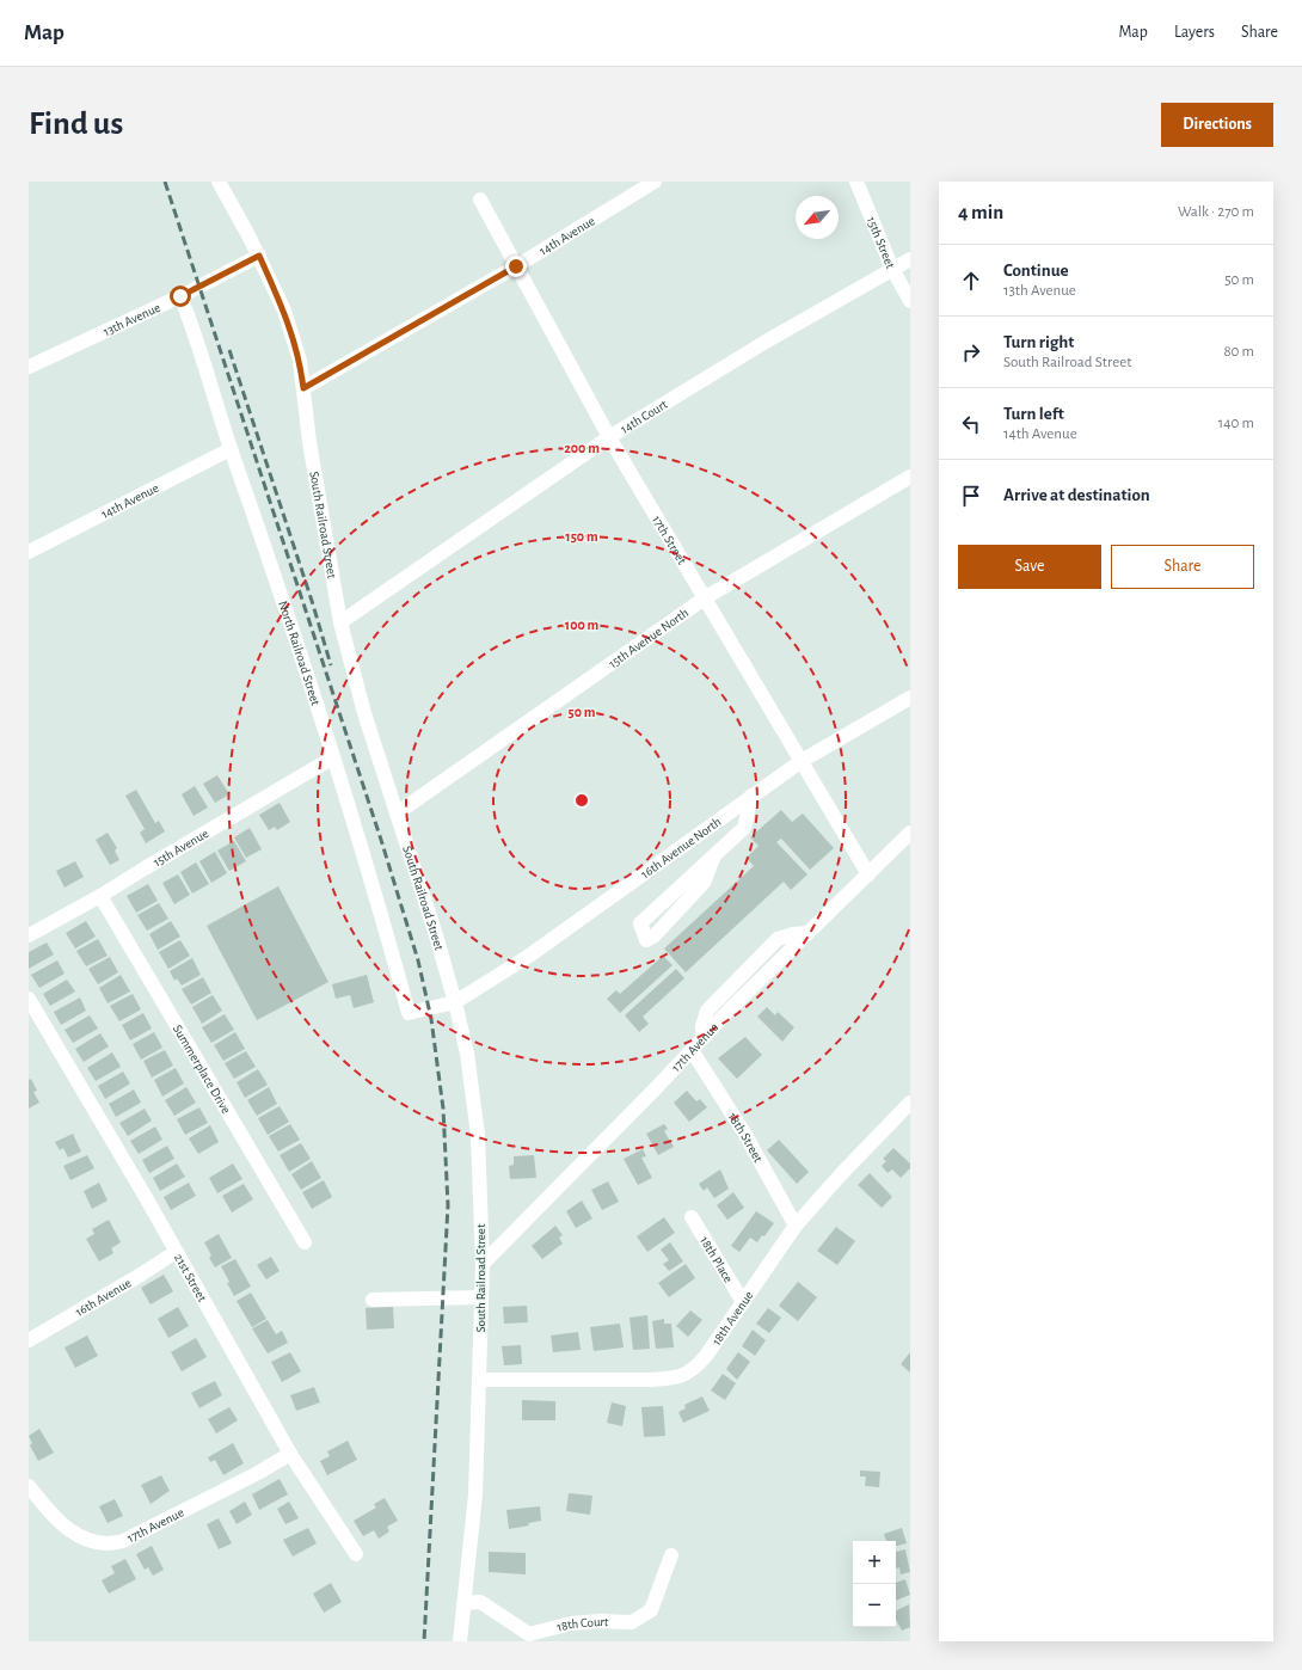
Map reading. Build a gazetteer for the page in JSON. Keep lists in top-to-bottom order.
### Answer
{
  "streets": {
    "street": [
      "14th Avenue",
      "15th Street",
      "13th Avenue",
      "14th Court",
      "South Railroad Street",
      "17th Street",
      "15th Avenue North",
      "North Railroad Street",
      "15th Avenue",
      "16th Avenue North",
      "17th Avenue",
      "Summerplace Drive",
      "18th Street",
      "18th Place",
      "21st Street",
      "16th Avenue",
      "18th Avenue",
      "18th Court"
    ]
  },
  "crossings": [
    ["14th Avenue", "South Railroad Street"],
    ["14th Avenue", "17th Street"],
    ["14th Avenue", "North Railroad Street"],
    ["15th Street", "14th Court"],
    ["13th Avenue", "South Railroad Street"],
    ["13th Avenue", "North Railroad Street"],
    ["14th Court", "South Railroad Street"],
    ["14th Court", "17th Street"],
    ["South Railroad Street", "15th Avenue North"],
    ["South Railroad Street", "North Railroad Street"],
    ["South Railroad Street", "16th Avenue North"],
    ["South Railroad Street", "17th Avenue"],
    ["South Railroad Street", "18th Avenue"],
    ["South Railroad Street", "18th Court"],
    ["17th Street", "15th Avenue North"],
    ["17th Street", "16th Avenue North"],
    ["17th Street", "17th Avenue"],
    ["North Railroad Street", "15th Avenue"],
    ["North Railroad Street", "16th Avenue North"],
    ["15th Avenue", "Summerplace Drive"],
    ["17th Avenue", "18th Street"],
    ["17th Avenue", "21st Street"],
    ["18th Street", "18th Avenue"],
    ["18th Place", "18th Avenue"],
    ["21st Street", "16th Avenue"]
  ],
  "north": "bottom left",
  "page": {
    "header": "Map",
    "nav": ["Map", "Layers", "Share"],
    "buttons": [
      "Directions",
      ["Save", "Share"]
    ],
    "title": "Find us",
    "heading": ["4 min", "Walk · 270 m"],
    "list": [
      ["Continue", "13th Avenue", "50 m"],
      ["Turn right", "South Railroad Street", "80 m"],
      ["Turn left", "14th Avenue", "140 m"],
      "Arrive at destination"
    ],
    "map_buttons": ["+", "−"]
  },
  "rings": [
    "200 m",
    "150 m",
    "100 m",
    "50 m"
  ]
}
